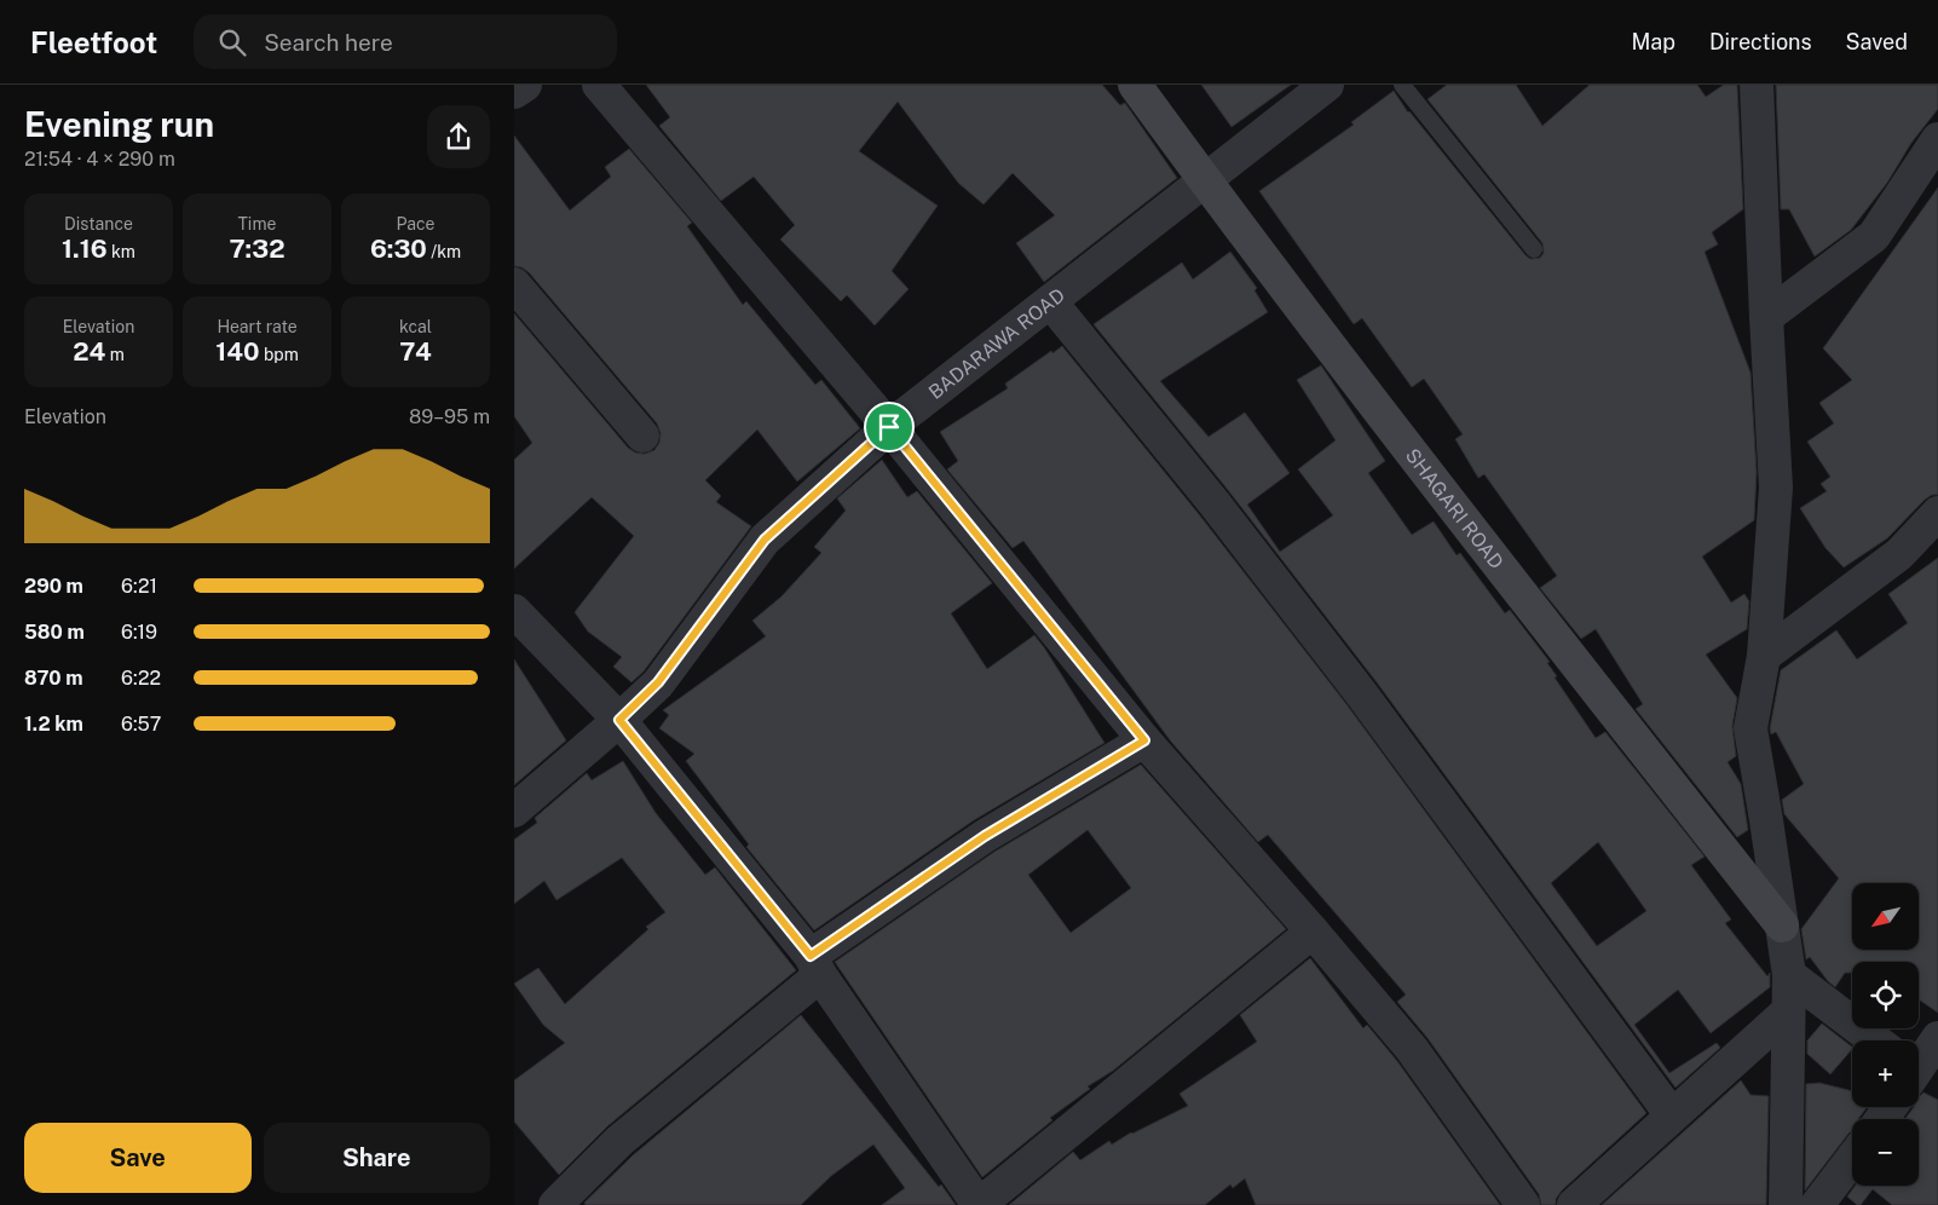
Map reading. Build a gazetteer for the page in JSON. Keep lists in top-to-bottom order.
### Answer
{
  "streets": {
    "street": ["BADARAWA ROAD", "SHAGARI ROAD"]
  },
  "crossings": [
    ["BADARAWA ROAD", "SHAGARI ROAD"]
  ],
  "north": "bottom left",
  "page": {
    "header": "Fleetfoot",
    "search": "Search here",
    "nav": ["Map", "Directions", "Saved"],
    "heading": ["Evening run", "21:54 · 4 × 290 m"],
    "stats": [
      ["Distance", "1.16 km"],
      ["Time", "7:32"],
      ["Pace", "6:30 /km"],
      ["Elevation", "24 m"],
      ["Heart rate", "140 bpm"],
      ["kcal", "74"]
    ],
    "chart": ["Elevation", "89–95 m"],
    "list": [
      {
        "name": "290 m",
        "note": "6:21"
      },
      {
        "name": "580 m",
        "note": "6:19"
      },
      {
        "name": "870 m",
        "note": "6:22"
      },
      {
        "name": "1.2 km",
        "note": "6:57"
      }
    ],
    "map_buttons": ["+", "−"],
    "buttons": ["Save", "Share"]
  }
}
